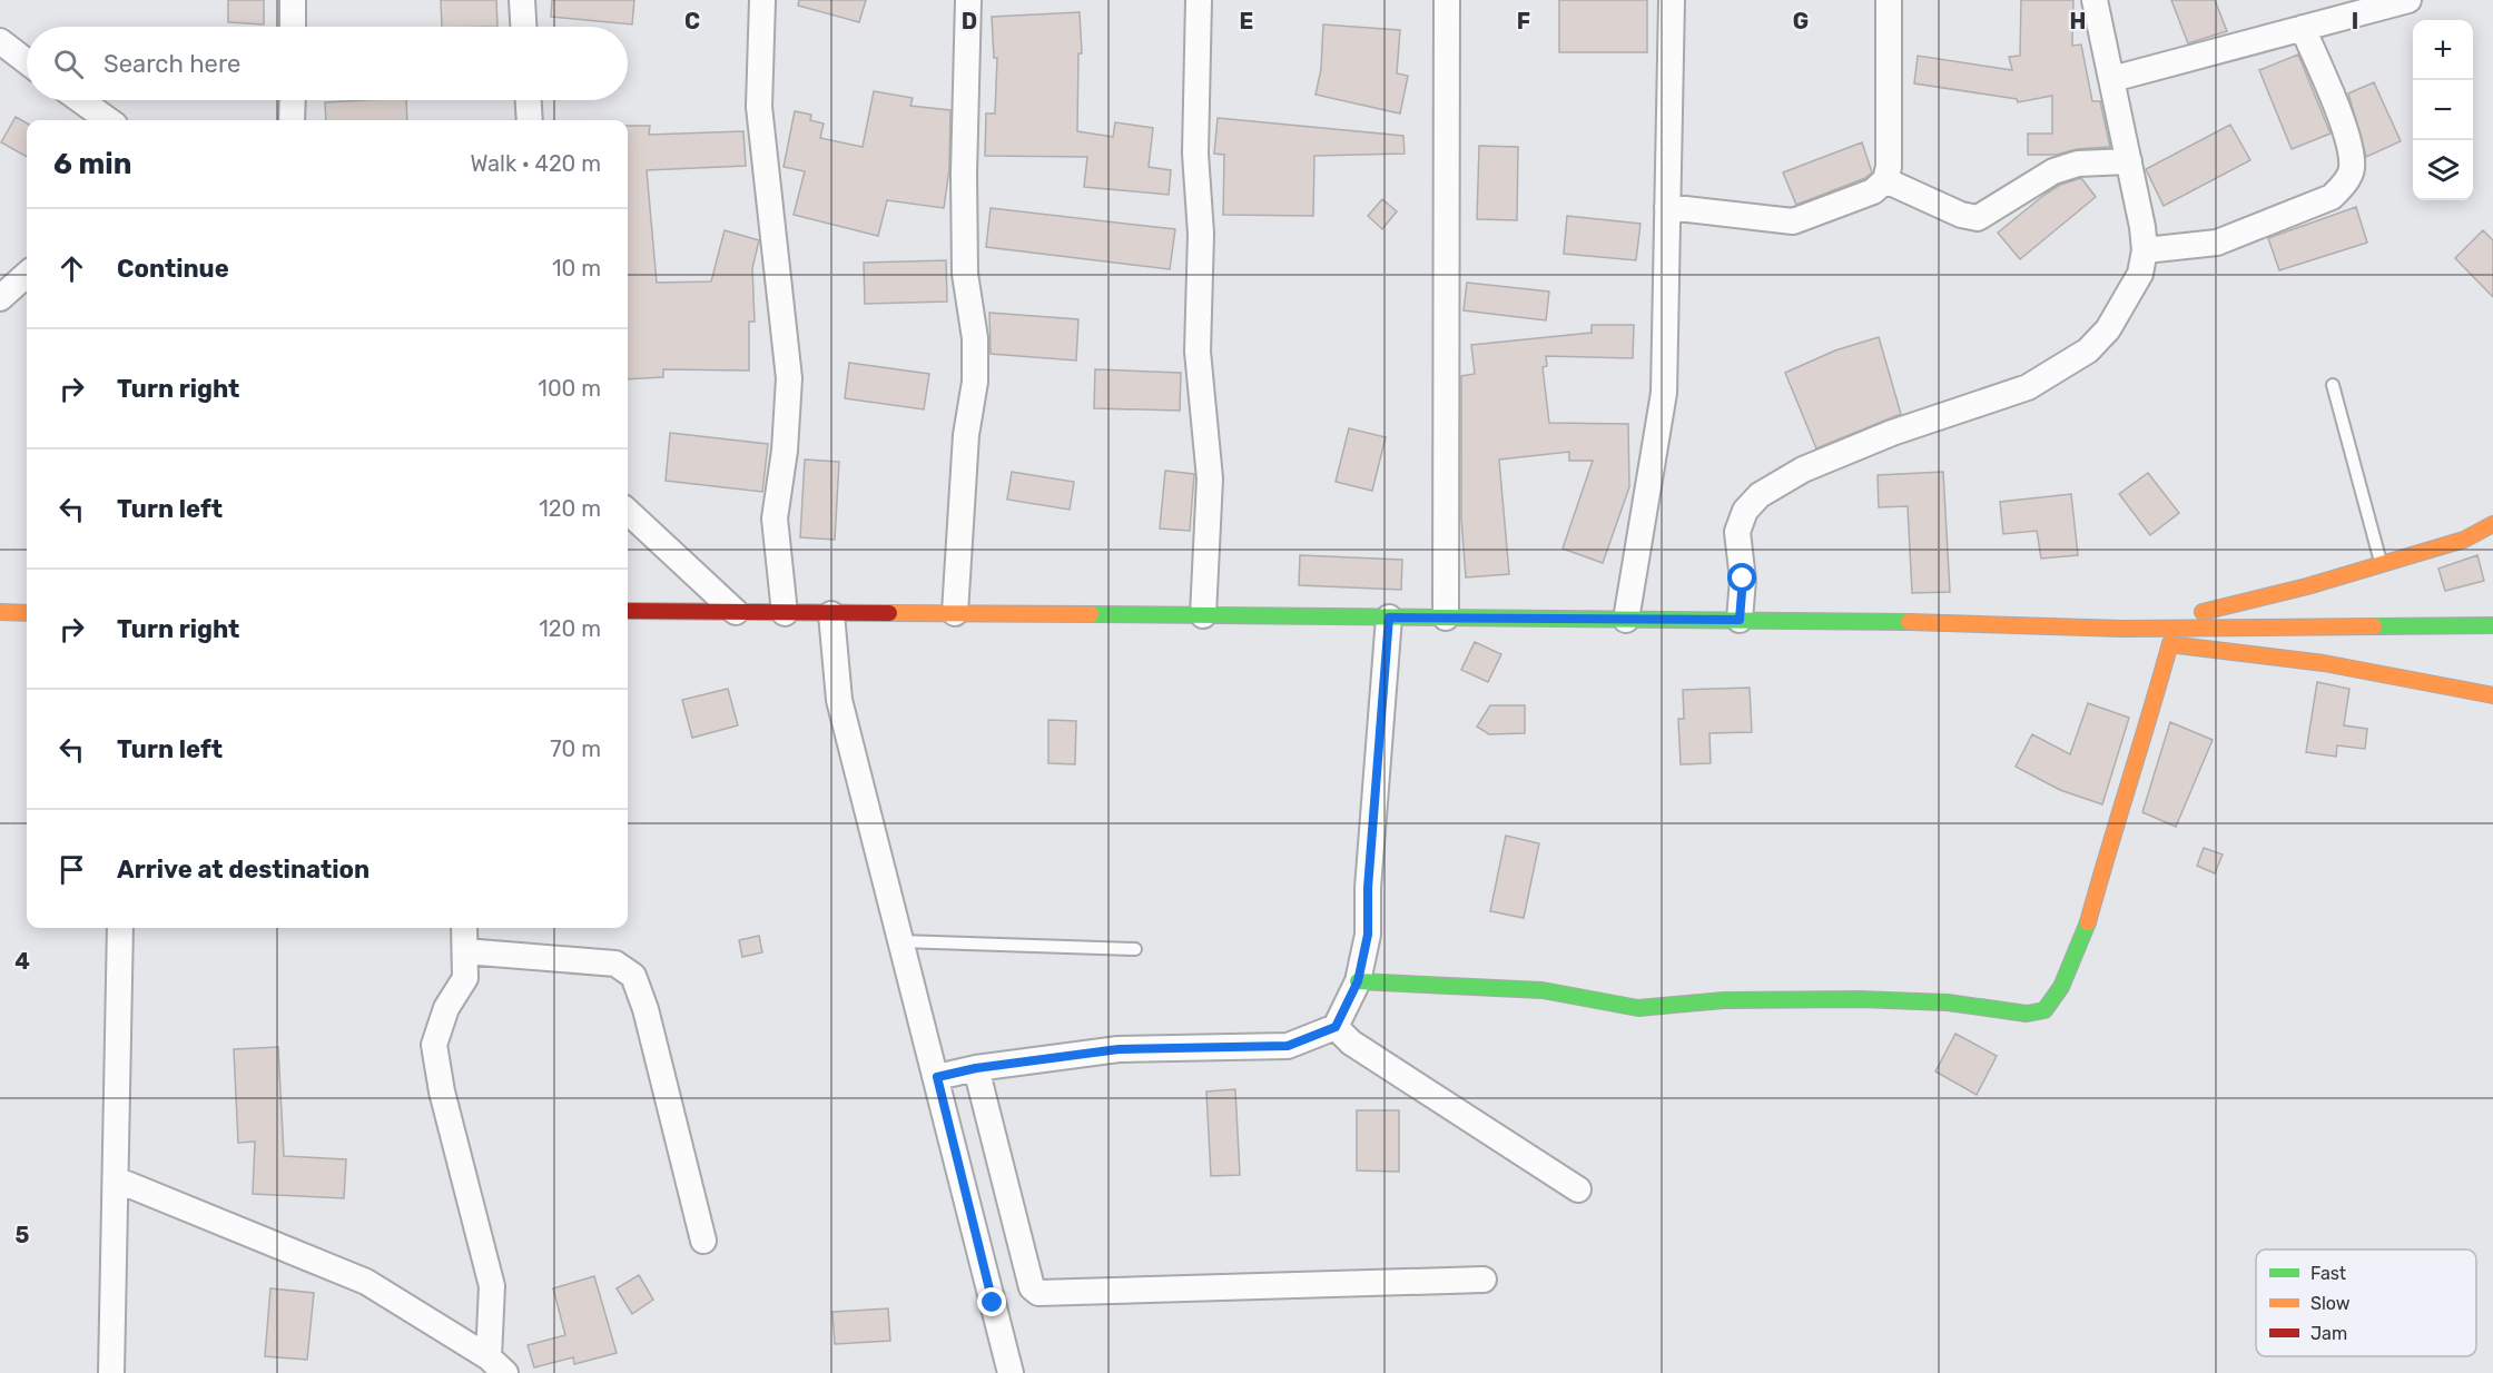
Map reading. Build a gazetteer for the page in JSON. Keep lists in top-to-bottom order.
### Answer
{
  "legend": ["Fast", "Slow", "Jam"],
  "page": {
    "map_buttons": ["+", "−"],
    "search": "Search here",
    "heading": ["6 min", "Walk · 420 m"],
    "list": [
      ["Continue", "10 m"],
      ["Turn right", "100 m"],
      ["Turn left", "120 m"],
      ["Turn right", "120 m"],
      ["Turn left", "70 m"],
      "Arrive at destination"
    ]
  },
  "grid": {
    "columns": [
      "C",
      "D",
      "E",
      "F",
      "G",
      "H",
      "I"
    ],
    "rows": ["4", "5"]
  }
}
